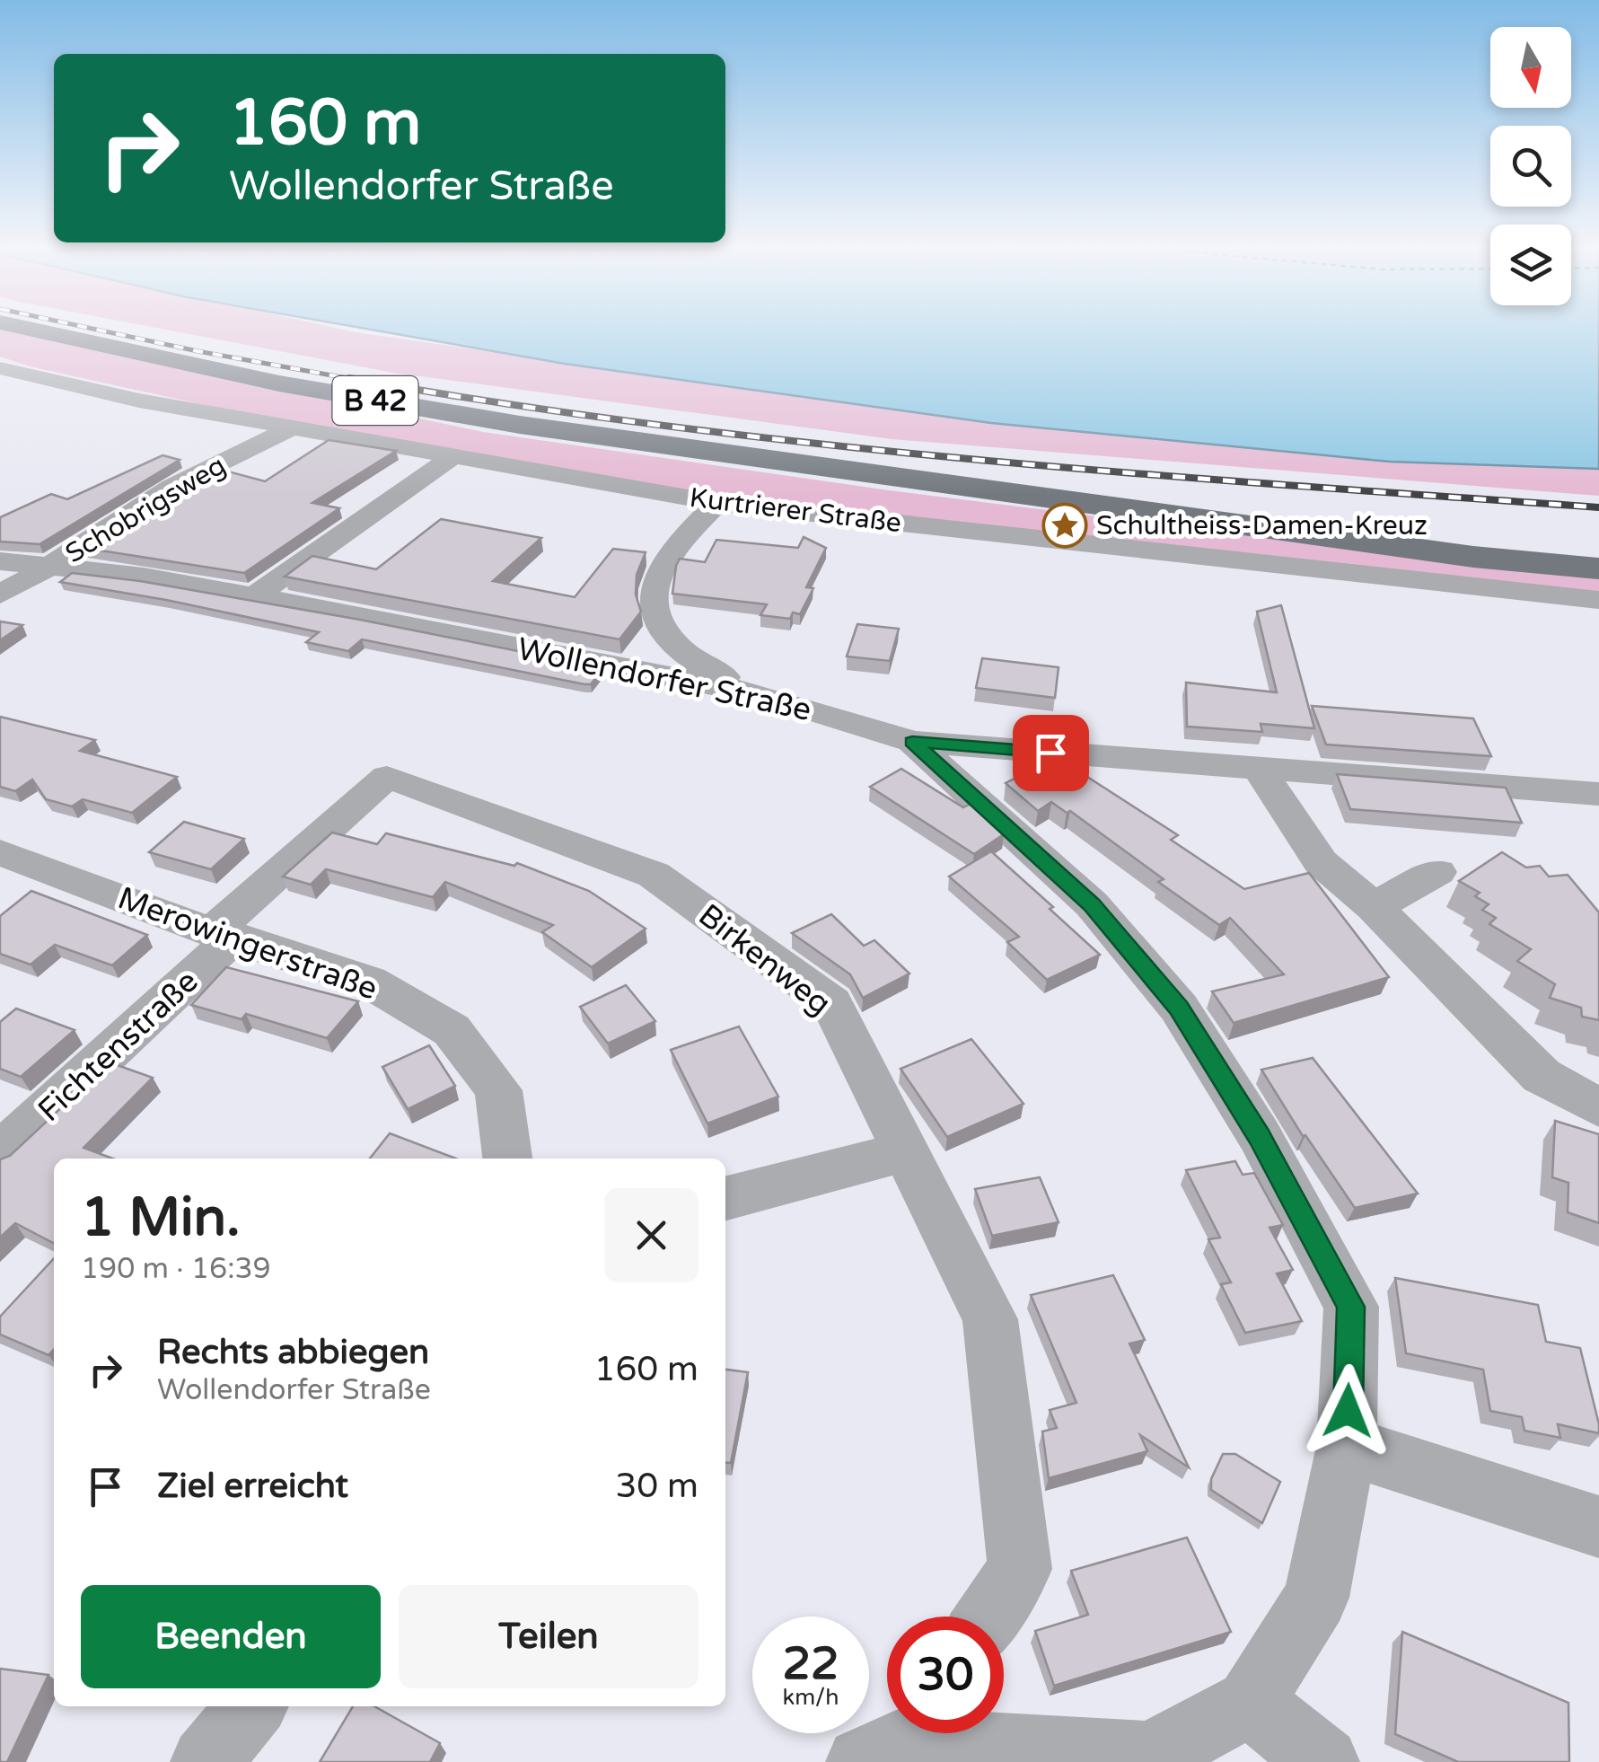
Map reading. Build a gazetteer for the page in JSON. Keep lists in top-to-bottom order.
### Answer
{
  "streets": {
    "main road": ["B 42"],
    "street": [
      "Schobrigsweg",
      "Kurtrierer Straße",
      "Wollendorfer Straße",
      "Merowingerstraße",
      "Birkenweg",
      "Fichtenstraße"
    ]
  },
  "crossings": [
    ["Schobrigsweg", "Kurtrierer Straße"],
    ["Schobrigsweg", "Wollendorfer Straße"],
    ["Merowingerstraße", "Birkenweg"],
    ["Merowingerstraße", "Fichtenstraße"],
    ["Birkenweg", "Fichtenstraße"]
  ],
  "places": {
    "place": ["Schultheiss-Damen-Kreuz"]
  },
  "north": "bottom",
  "page": {
    "turn": ["160 m", "Wollendorfer Straße"],
    "heading": ["1 Min.", "190 m · 16:39"],
    "list": [
      {
        "name": "Rechts abbiegen",
        "note": "Wollendorfer Straße",
        "value": "160 m"
      },
      {
        "name": "Ziel erreicht",
        "value": "30 m"
      }
    ],
    "buttons": ["Beenden", "Teilen"],
    "speed": "22 km/h",
    "limit": "30"
  }
}
